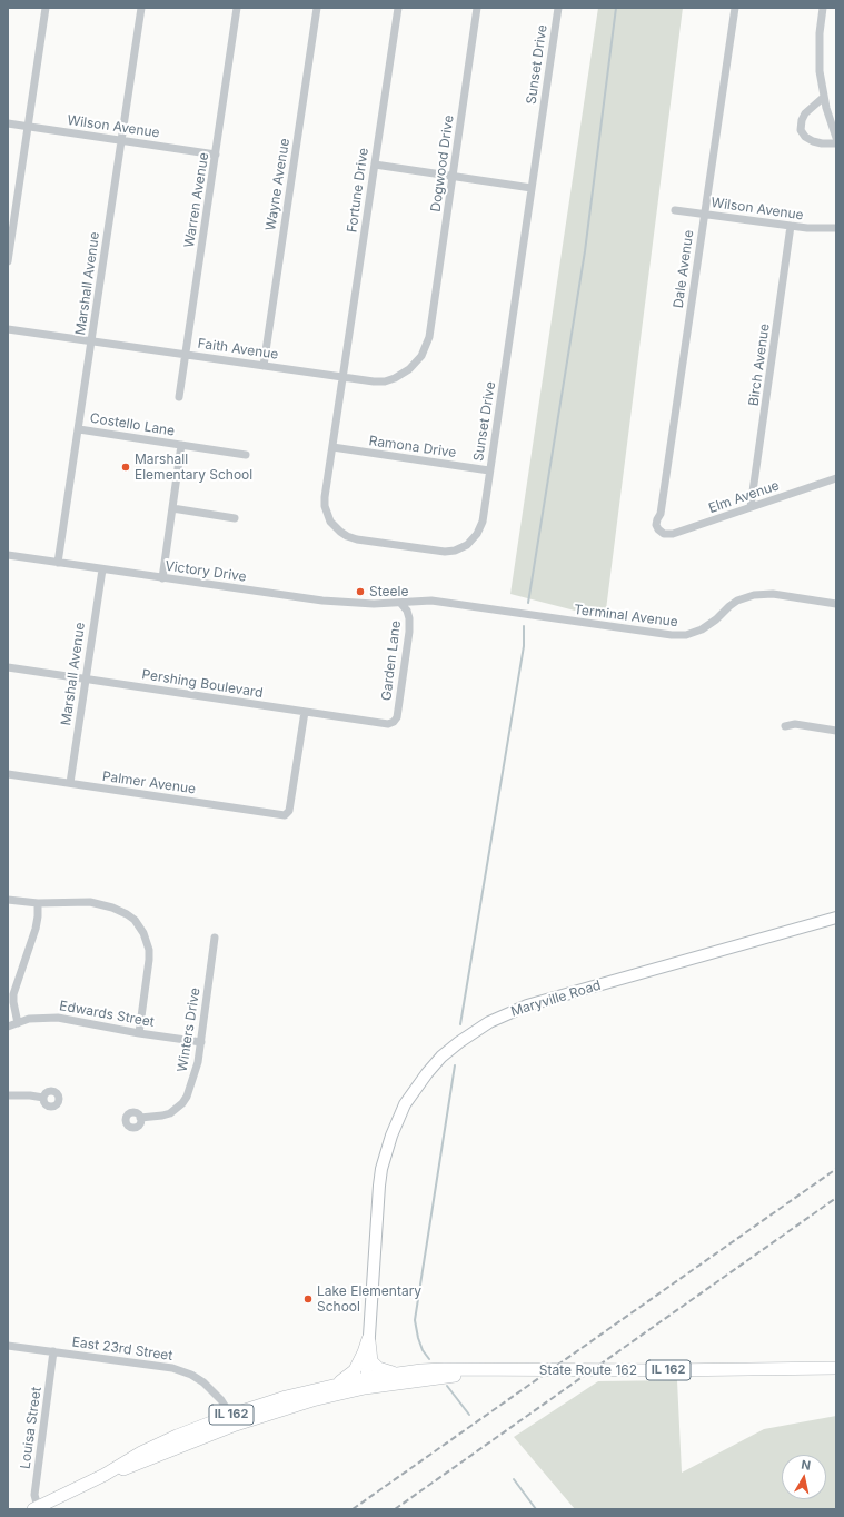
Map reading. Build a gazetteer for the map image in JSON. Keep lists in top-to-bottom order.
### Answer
{
  "streets": {
    "main road": ["Maryville Road", "State Route 162", "IL 162"],
    "street": [
      "Sunset Drive",
      "Wilson Avenue",
      "Dogwood Drive",
      "Wayne Avenue",
      "Fortune Drive",
      "Warren Avenue",
      "Dale Avenue",
      "Marshall Avenue",
      "Faith Avenue",
      "Birch Avenue",
      "Costello Lane",
      "Ramona Drive",
      "Elm Avenue",
      "Victory Drive",
      "Terminal Avenue",
      "Garden Lane",
      "Pershing Boulevard",
      "Palmer Avenue",
      "Edwards Street",
      "Winters Drive",
      "East 23rd Street",
      "Louisa Street"
    ]
  },
  "crossings": [
    ["Sunset Drive", "Fortune Drive"],
    ["Sunset Drive", "Faith Avenue"],
    ["Sunset Drive", "Ramona Drive"],
    ["Wilson Avenue", "Warren Avenue"],
    ["Wilson Avenue", "Dale Avenue"],
    ["Wilson Avenue", "Marshall Avenue"],
    ["Wilson Avenue", "Birch Avenue"],
    ["Dogwood Drive", "Faith Avenue"],
    ["Wayne Avenue", "Faith Avenue"],
    ["Fortune Drive", "Faith Avenue"],
    ["Warren Avenue", "Faith Avenue"],
    ["Dale Avenue", "Elm Avenue"],
    ["Marshall Avenue", "Faith Avenue"],
    ["Marshall Avenue", "Costello Lane"],
    ["Marshall Avenue", "Victory Drive"],
    ["Marshall Avenue", "Pershing Boulevard"],
    ["Marshall Avenue", "Palmer Avenue"],
    ["Birch Avenue", "Elm Avenue"],
    ["Costello Lane", "Victory Drive"],
    ["Victory Drive", "Terminal Avenue"],
    ["Victory Drive", "Garden Lane"],
    ["Terminal Avenue", "Garden Lane"],
    ["Garden Lane", "Pershing Boulevard"],
    ["Pershing Boulevard", "Palmer Avenue"],
    ["Maryville Road", "State Route 162"],
    ["Maryville Road", "IL 162"],
    ["Edwards Street", "Winters Drive"],
    ["East 23rd Street", "IL 162"],
    ["East 23rd Street", "Louisa Street"],
    ["State Route 162", "IL 162"],
    ["IL 162", "Louisa Street"]
  ],
  "places": ["Marshall Elementary School", "Steele", "Lake Elementary School"],
  "north": "top"
}
